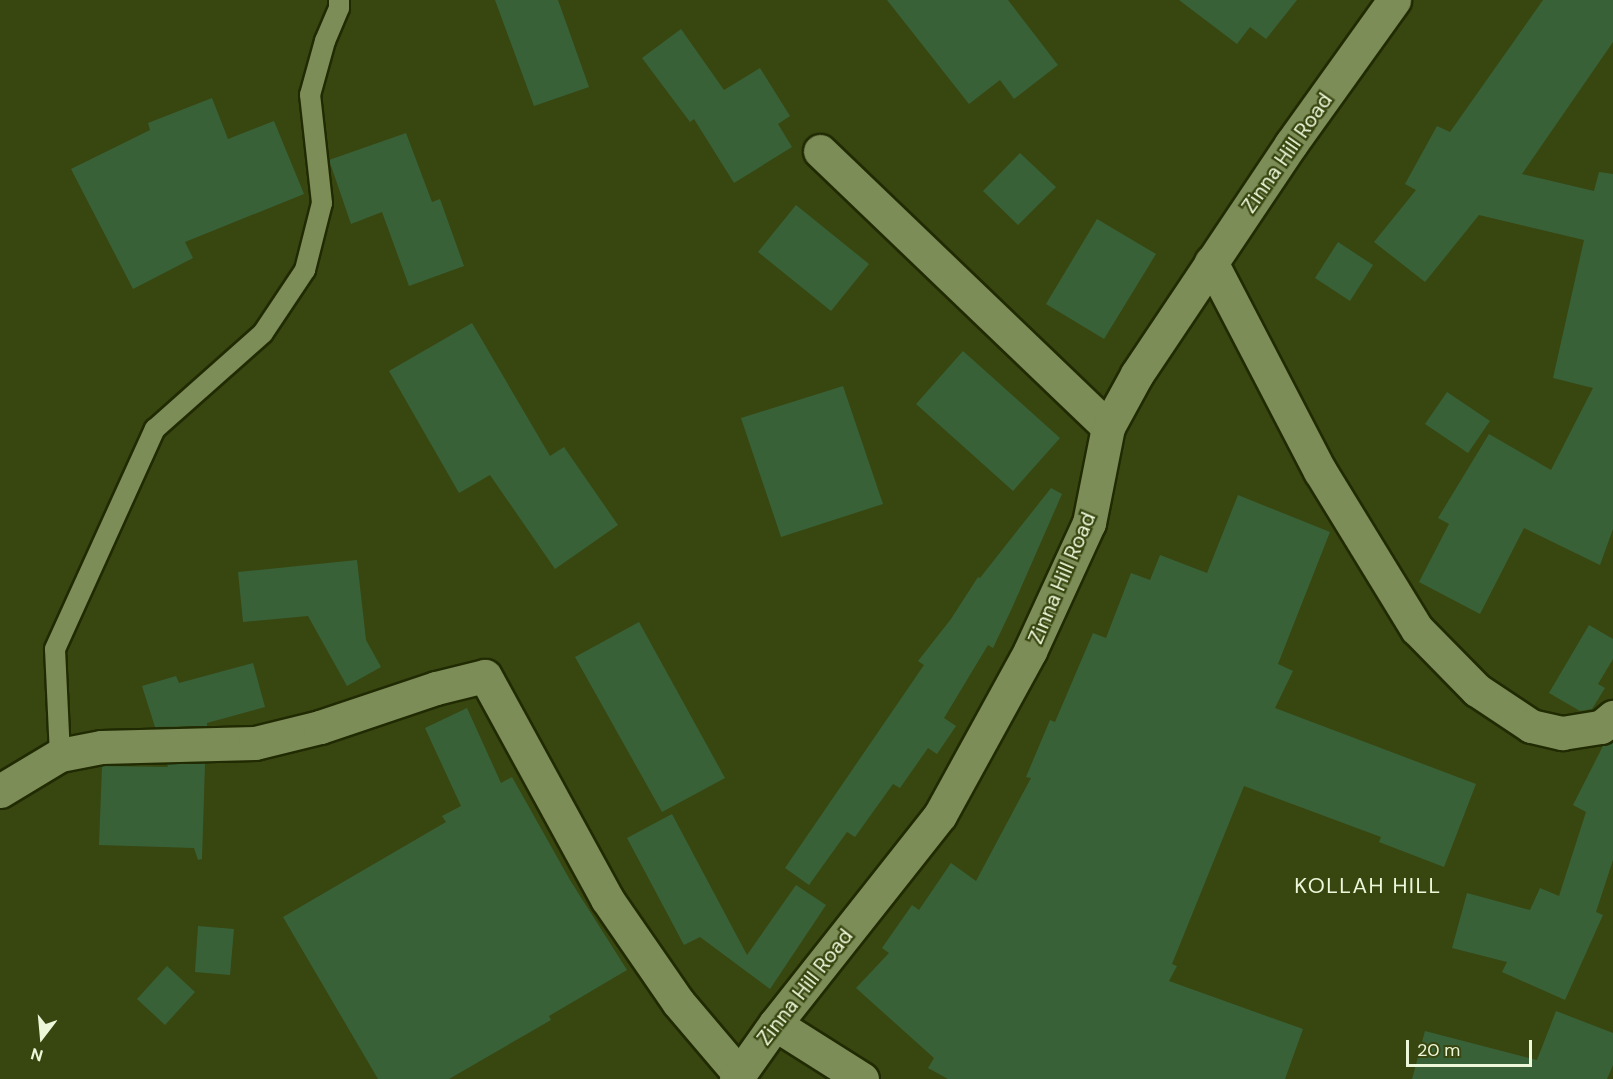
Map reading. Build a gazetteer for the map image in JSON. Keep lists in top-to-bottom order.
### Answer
{
  "streets": {
    "street": ["Zinna Hill Road"]
  },
  "districts": ["KOLLAH HILL"],
  "scale_bar": "20 m",
  "north": "bottom"
}
